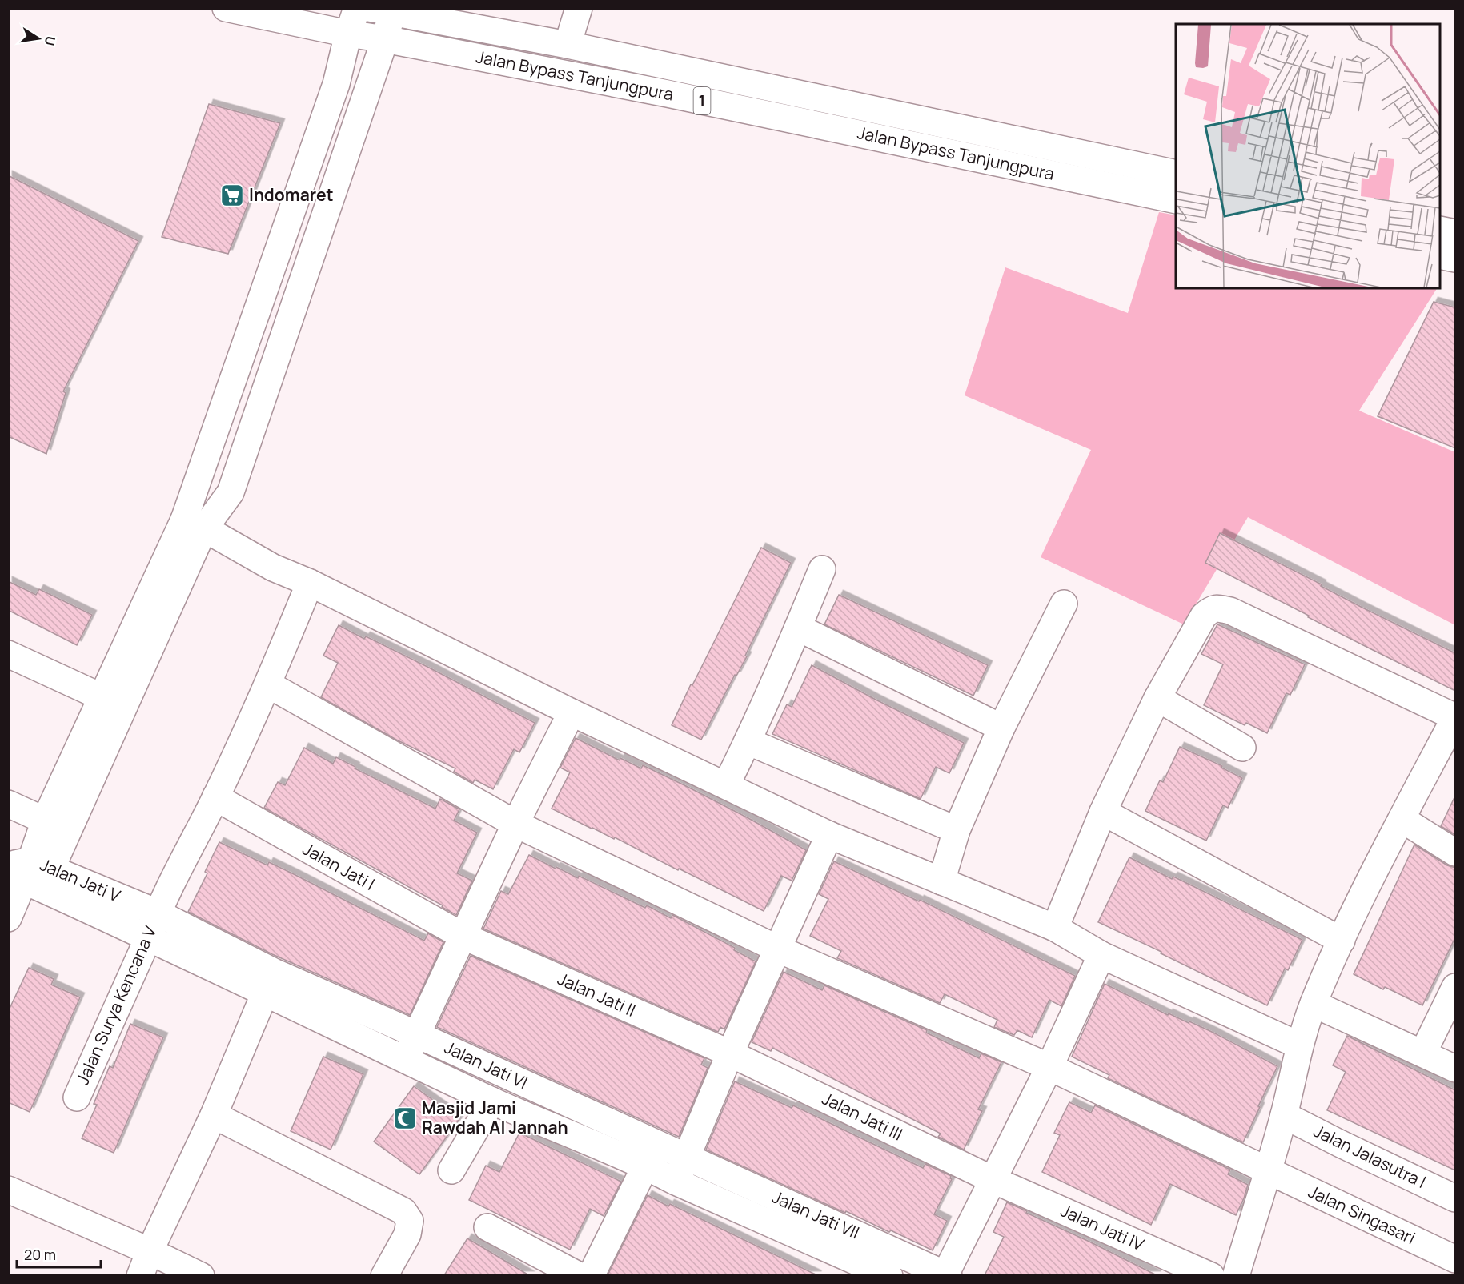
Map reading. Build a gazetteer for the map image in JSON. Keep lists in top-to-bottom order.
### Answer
{
  "streets": {
    "main road": [
      "Jalan Bypass Tanjungpura",
      "1",
      "Jalan Jati I",
      "Jalan Jati V",
      "Jalan Jati II",
      "Jalan Surya Kencana V",
      "Jalan Jati VI",
      "Jalan Jati III",
      "Jalan Jalasutra I",
      "Jalan Jati VII",
      "Jalan Singasari",
      "Jalan Jati IV"
    ]
  },
  "crossings": [
    ["Jalan Jati I", "Jalan Jati II"],
    ["Jalan Jati I", "Jalan Surya Kencana V"],
    ["Jalan Jati V", "Jalan Surya Kencana V"],
    ["Jalan Jati V", "Jalan Jati VI"],
    ["Jalan Jati II", "Jalan Jati III"],
    ["Jalan Surya Kencana V", "Jalan Singasari"],
    ["Jalan Jati VI", "Jalan Jati VII"],
    ["Jalan Jati III", "Jalan Jati IV"]
  ],
  "places": {
    "supermarket": ["Indomaret"],
    "mosque": ["Masjid Jami Rawdah Al Jannah"]
  },
  "scale_bar": "20 m",
  "north": "right"
}
